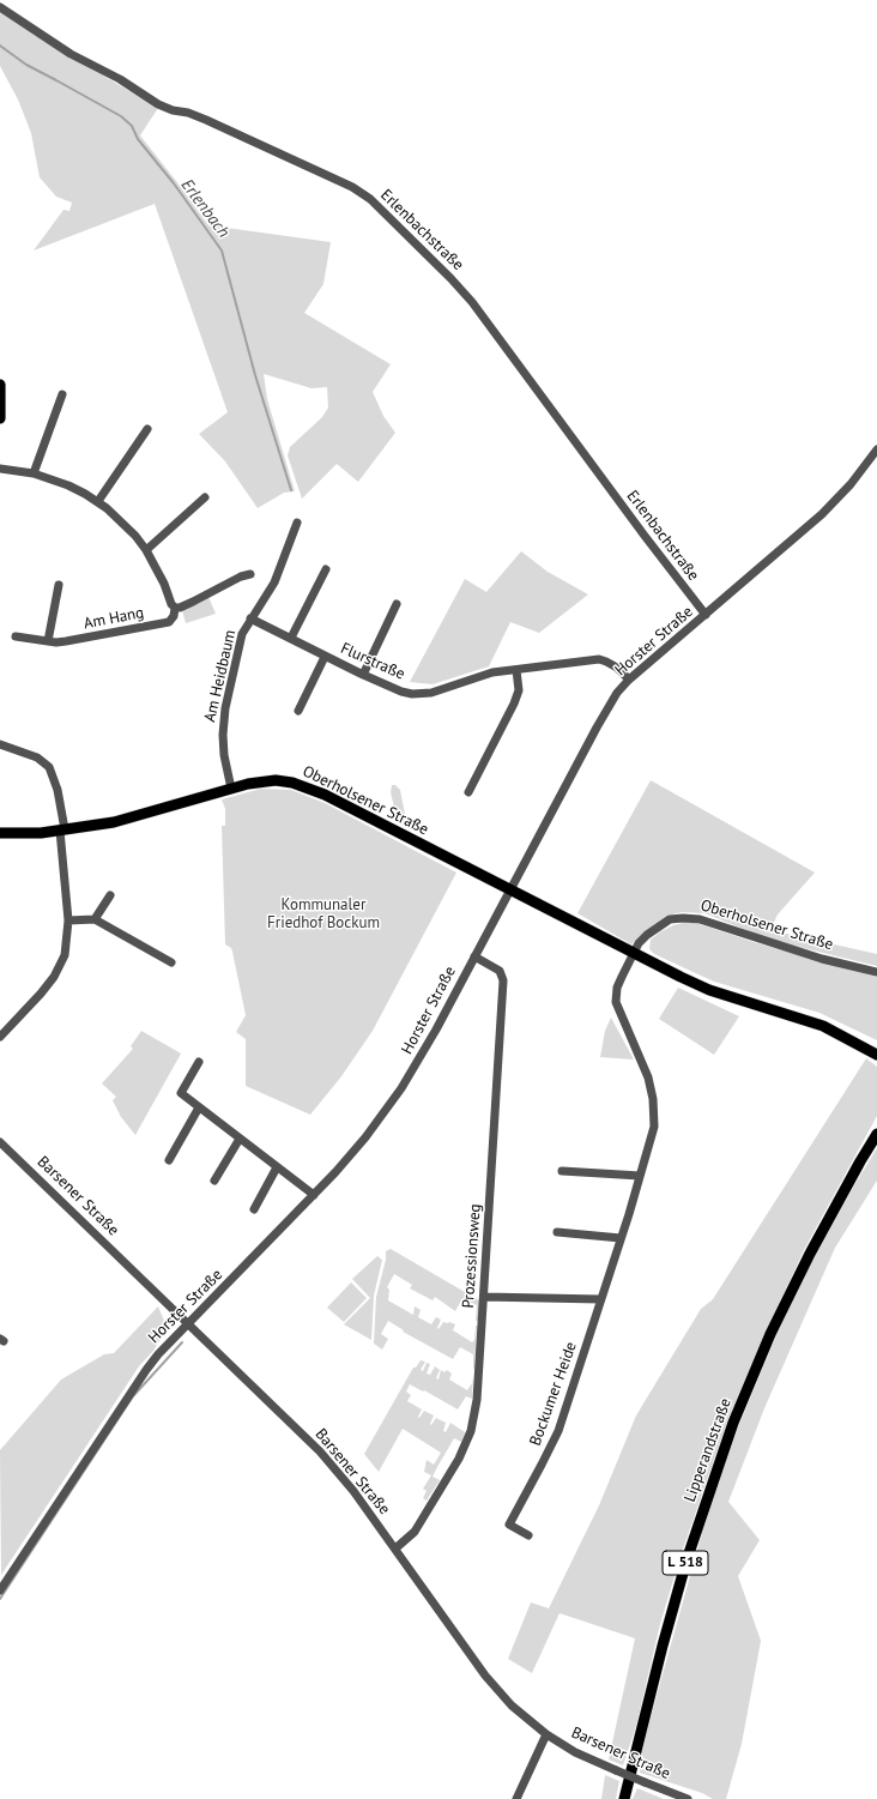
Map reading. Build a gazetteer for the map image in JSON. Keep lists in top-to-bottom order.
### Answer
{
  "streets": {
    "main road": ["Oberholsener Straße", "Lipperandstraße", "L 518"],
    "street": [
      "Erlenbachstraße",
      "Am Hang",
      "Horster Straße",
      "Flurstraße",
      "Am Heidbaum",
      "Barsener Straße",
      "Prozessionsweg",
      "Bockumer Heide"
    ]
  },
  "crossings": [
    ["Erlenbachstraße", "Horster Straße"],
    ["Horster Straße", "Flurstraße"],
    ["Horster Straße", "Oberholsener Straße"],
    ["Horster Straße", "Barsener Straße"],
    ["Horster Straße", "Prozessionsweg"],
    ["Flurstraße", "Am Heidbaum"],
    ["Am Heidbaum", "Oberholsener Straße"],
    ["Oberholsener Straße", "Bockumer Heide"],
    ["Barsener Straße", "Prozessionsweg"]
  ],
  "water": ["Erlenbach"],
  "parks": ["Kommunaler Friedhof Bockum"]
}
